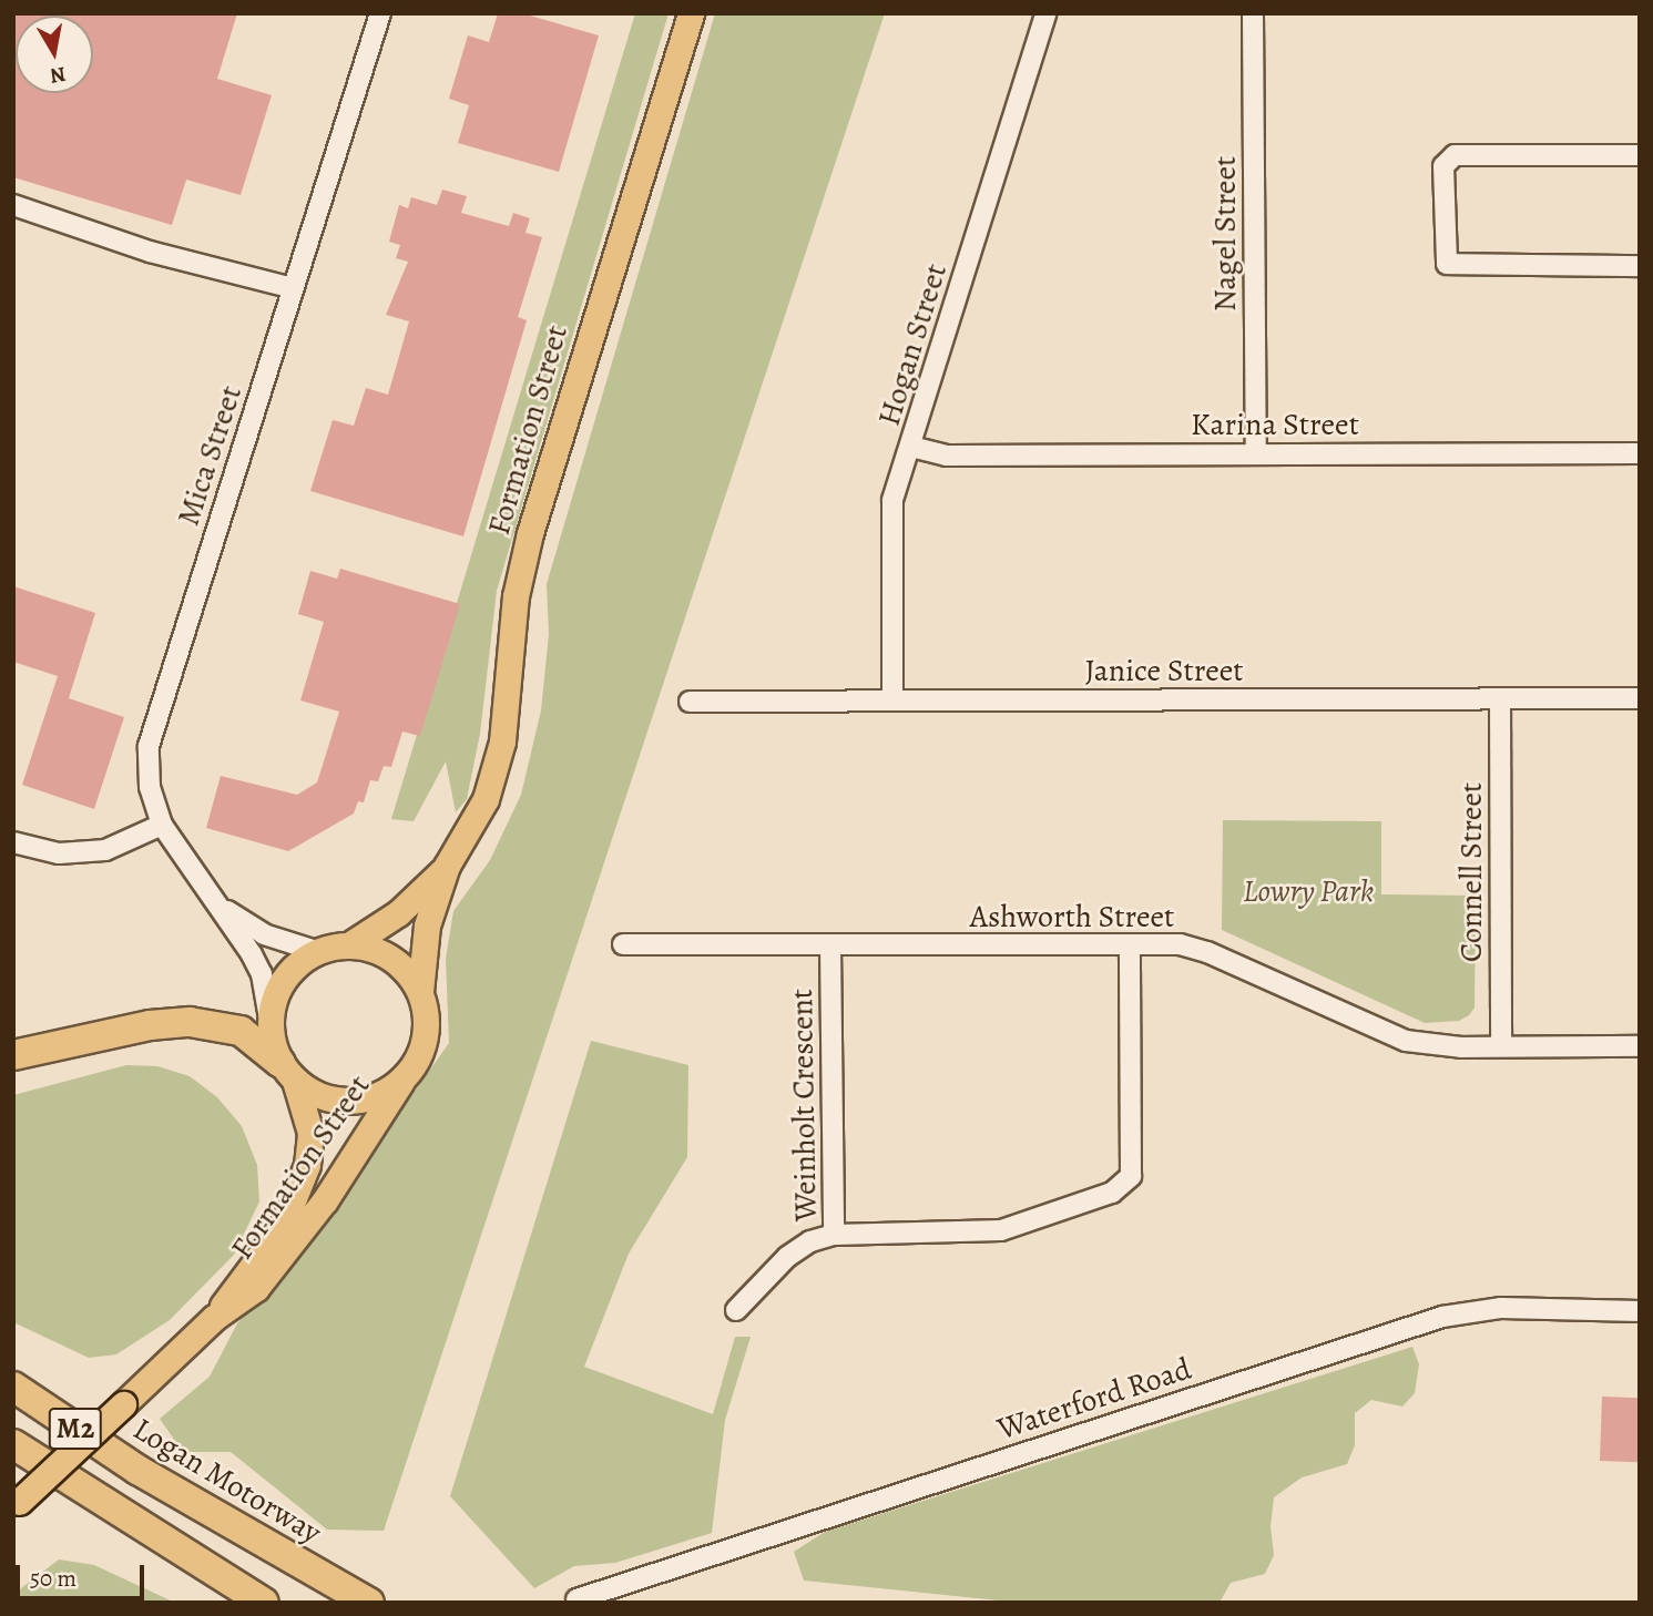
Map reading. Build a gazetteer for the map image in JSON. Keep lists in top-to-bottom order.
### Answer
{
  "streets": {
    "highway": ["M2", "Logan Motorway"],
    "main road": ["Formation Street"],
    "street": [
      "Nagel Street",
      "Hogan Street",
      "Karina Street",
      "Mica Street",
      "Janice Street",
      "Connell Street",
      "Ashworth Street",
      "Weinholt Crescent",
      "Waterford Road"
    ]
  },
  "crossings": [
    ["Nagel Street", "Karina Street"],
    ["Hogan Street", "Karina Street"],
    ["Hogan Street", "Janice Street"],
    ["Formation Street", "Mica Street"],
    ["Janice Street", "Connell Street"],
    ["Connell Street", "Ashworth Street"],
    ["Ashworth Street", "Weinholt Crescent"]
  ],
  "parks": ["Lowry Park"],
  "scale_bar": "50 m",
  "north": "bottom"
}
